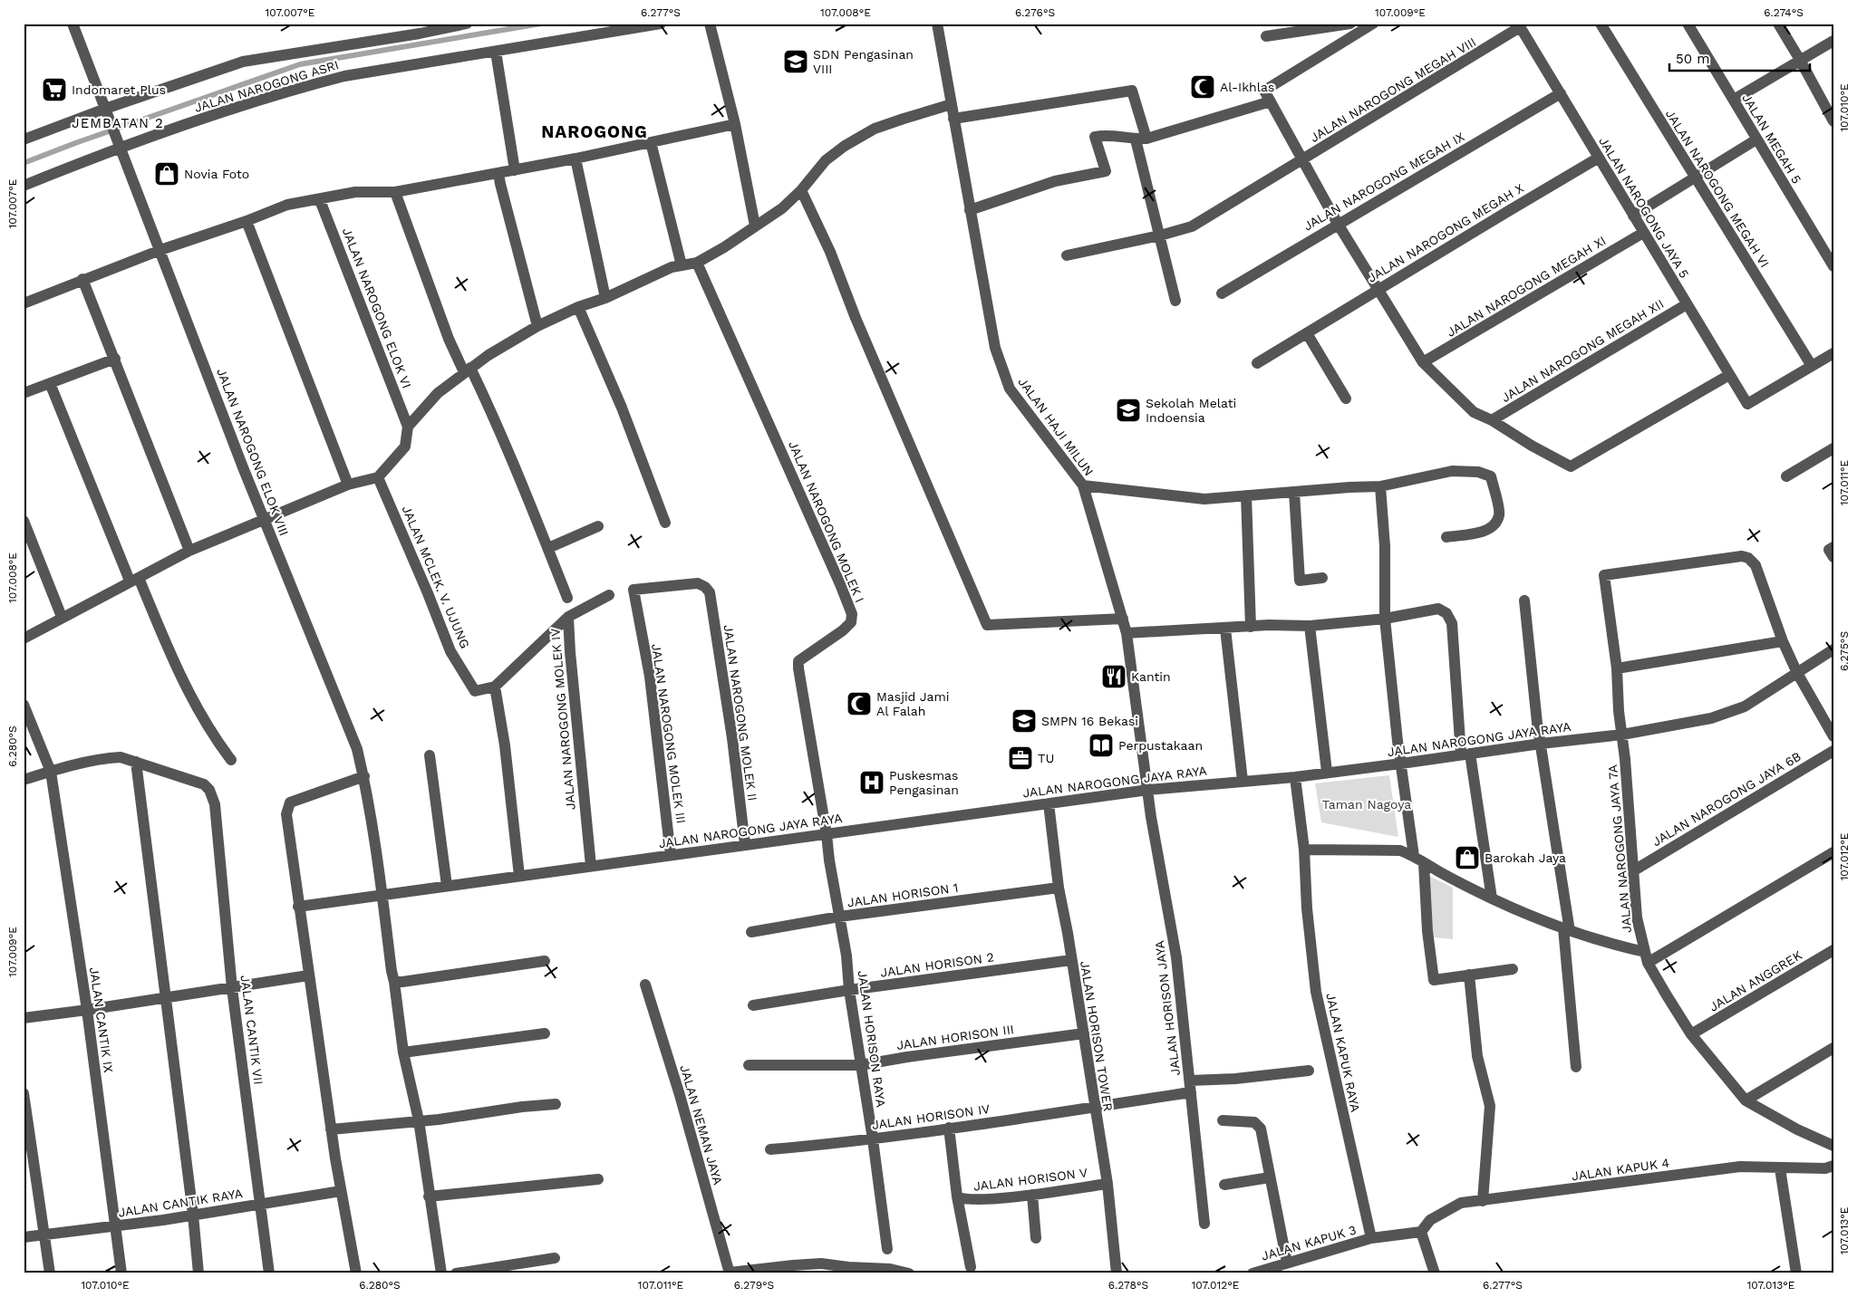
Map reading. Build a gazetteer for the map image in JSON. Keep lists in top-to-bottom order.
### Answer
{
  "streets": {
    "street": [
      "JALAN NAROGONG ASRI",
      "JALAN NAROGONG MEGAH VIII",
      "JALAN MEGAH 5",
      "JALAN NAROGONG MEGAH IX",
      "JALAN NAROGONG MEGAH VI",
      "JALAN NAROGONG JAYA 5",
      "JALAN NAROGONG MEGAH X",
      "JALAN NAROGONG MEGAH XI",
      "JALAN NAROGONG ELOK VI",
      "JALAN NAROGONG MEGAH XII",
      "JALAN HAJI MILUN",
      "JALAN NAROGONG ELOK VIII",
      "JALAN NAROGONG MOLEK I",
      "JALAN MCLEK. V. UJUNG",
      "JALAN NAROGONG MOLEK II",
      "JALAN NAROGONG MOLEK IV",
      "JALAN NAROGONG MOLEK III",
      "JALAN NAROGONG JAYA RAYA",
      "JALAN NAROGONG JAYA 6B",
      "JALAN NAROGONG JAYA 7A",
      "JALAN HORISON 1",
      "JALAN HORISON 2",
      "JALAN ANGGREK",
      "JALAN HORISON JAYA",
      "JALAN CANTIK IX",
      "JALAN CANTIK VII",
      "JALAN HORISON TOWER",
      "JALAN HORISON III",
      "JALAN HORISON RAYA",
      "JALAN KAPUK RAYA",
      "JALAN HORISON IV",
      "JALAN NEMAN JAYA",
      "JALAN KAPUK 4",
      "JALAN HORISON V",
      "JALAN CANTIK RAYA",
      "JALAN KAPUK 3"
    ]
  },
  "crossings": [
    ["JALAN NAROGONG ASRI", "JALAN NAROGONG ELOK VIII"],
    ["JALAN NAROGONG MEGAH VIII", "JALAN NAROGONG JAYA 5"],
    ["JALAN NAROGONG MEGAH IX", "JALAN NAROGONG JAYA 5"],
    ["JALAN NAROGONG MEGAH VI", "JALAN NAROGONG JAYA 5"],
    ["JALAN NAROGONG JAYA 5", "JALAN NAROGONG MEGAH X"],
    ["JALAN NAROGONG JAYA 5", "JALAN NAROGONG MEGAH XI"],
    ["JALAN NAROGONG JAYA 5", "JALAN NAROGONG MEGAH XII"],
    ["JALAN HAJI MILUN", "JALAN NAROGONG JAYA RAYA"],
    ["JALAN HAJI MILUN", "JALAN HORISON JAYA"],
    ["JALAN NAROGONG ELOK VIII", "JALAN NAROGONG JAYA RAYA"],
    ["JALAN NAROGONG MOLEK I", "JALAN NAROGONG JAYA RAYA"],
    ["JALAN NAROGONG MOLEK I", "JALAN HORISON RAYA"],
    ["JALAN NAROGONG MOLEK II", "JALAN NAROGONG MOLEK III"],
    ["JALAN NAROGONG MOLEK II", "JALAN NAROGONG JAYA RAYA"],
    ["JALAN NAROGONG MOLEK IV", "JALAN NAROGONG JAYA RAYA"],
    ["JALAN NAROGONG MOLEK III", "JALAN NAROGONG JAYA RAYA"],
    ["JALAN NAROGONG JAYA RAYA", "JALAN NAROGONG JAYA 7A"],
    ["JALAN NAROGONG JAYA RAYA", "JALAN HORISON JAYA"],
    ["JALAN NAROGONG JAYA RAYA", "JALAN HORISON TOWER"],
    ["JALAN NAROGONG JAYA RAYA", "JALAN HORISON RAYA"],
    ["JALAN NAROGONG JAYA RAYA", "JALAN KAPUK RAYA"],
    ["JALAN NAROGONG JAYA 6B", "JALAN NAROGONG JAYA 7A"],
    ["JALAN NAROGONG JAYA 7A", "JALAN ANGGREK"],
    ["JALAN HORISON 1", "JALAN HORISON TOWER"],
    ["JALAN HORISON 1", "JALAN HORISON RAYA"],
    ["JALAN HORISON 2", "JALAN HORISON TOWER"],
    ["JALAN HORISON 2", "JALAN HORISON RAYA"],
    ["JALAN HORISON JAYA", "JALAN HORISON IV"],
    ["JALAN CANTIK IX", "JALAN CANTIK RAYA"],
    ["JALAN CANTIK VII", "JALAN CANTIK RAYA"],
    ["JALAN HORISON TOWER", "JALAN HORISON III"],
    ["JALAN HORISON TOWER", "JALAN HORISON IV"],
    ["JALAN HORISON TOWER", "JALAN HORISON V"],
    ["JALAN HORISON III", "JALAN HORISON RAYA"],
    ["JALAN HORISON RAYA", "JALAN HORISON IV"],
    ["JALAN KAPUK RAYA", "JALAN KAPUK 3"]
  ],
  "districts": ["JEMBATAN 2", "NAROGONG"],
  "parks": ["Taman Nagoya"],
  "places": {
    "school or university": ["SDN Pengasinan VIII", "Sekolah Melati Indoensia", "SMPN 16 Bekasi"],
    "mosque": ["Al-Ikhlas", "Masjid Jami Al Falah"],
    "supermarket": ["Indomaret Plus"],
    "shop": ["Novia Foto", "Barokah Jaya"],
    "restaurant": ["Kantin"],
    "library": ["Perpustakaan"],
    "office": ["TU"],
    "hospital": ["Puskesmas Pengasinan"]
  },
  "scale_bar": "50 m",
  "coordinates": [
    "107.007°E",
    "6.277°S",
    "107.008°E",
    "6.276°S",
    "107.009°E",
    "6.274°S",
    "107.010°E",
    "107.011°E",
    "6.275°S",
    "6.280°S",
    "107.012°E",
    "107.013°E",
    "6.279°S",
    "6.278°S"
  ]
}
